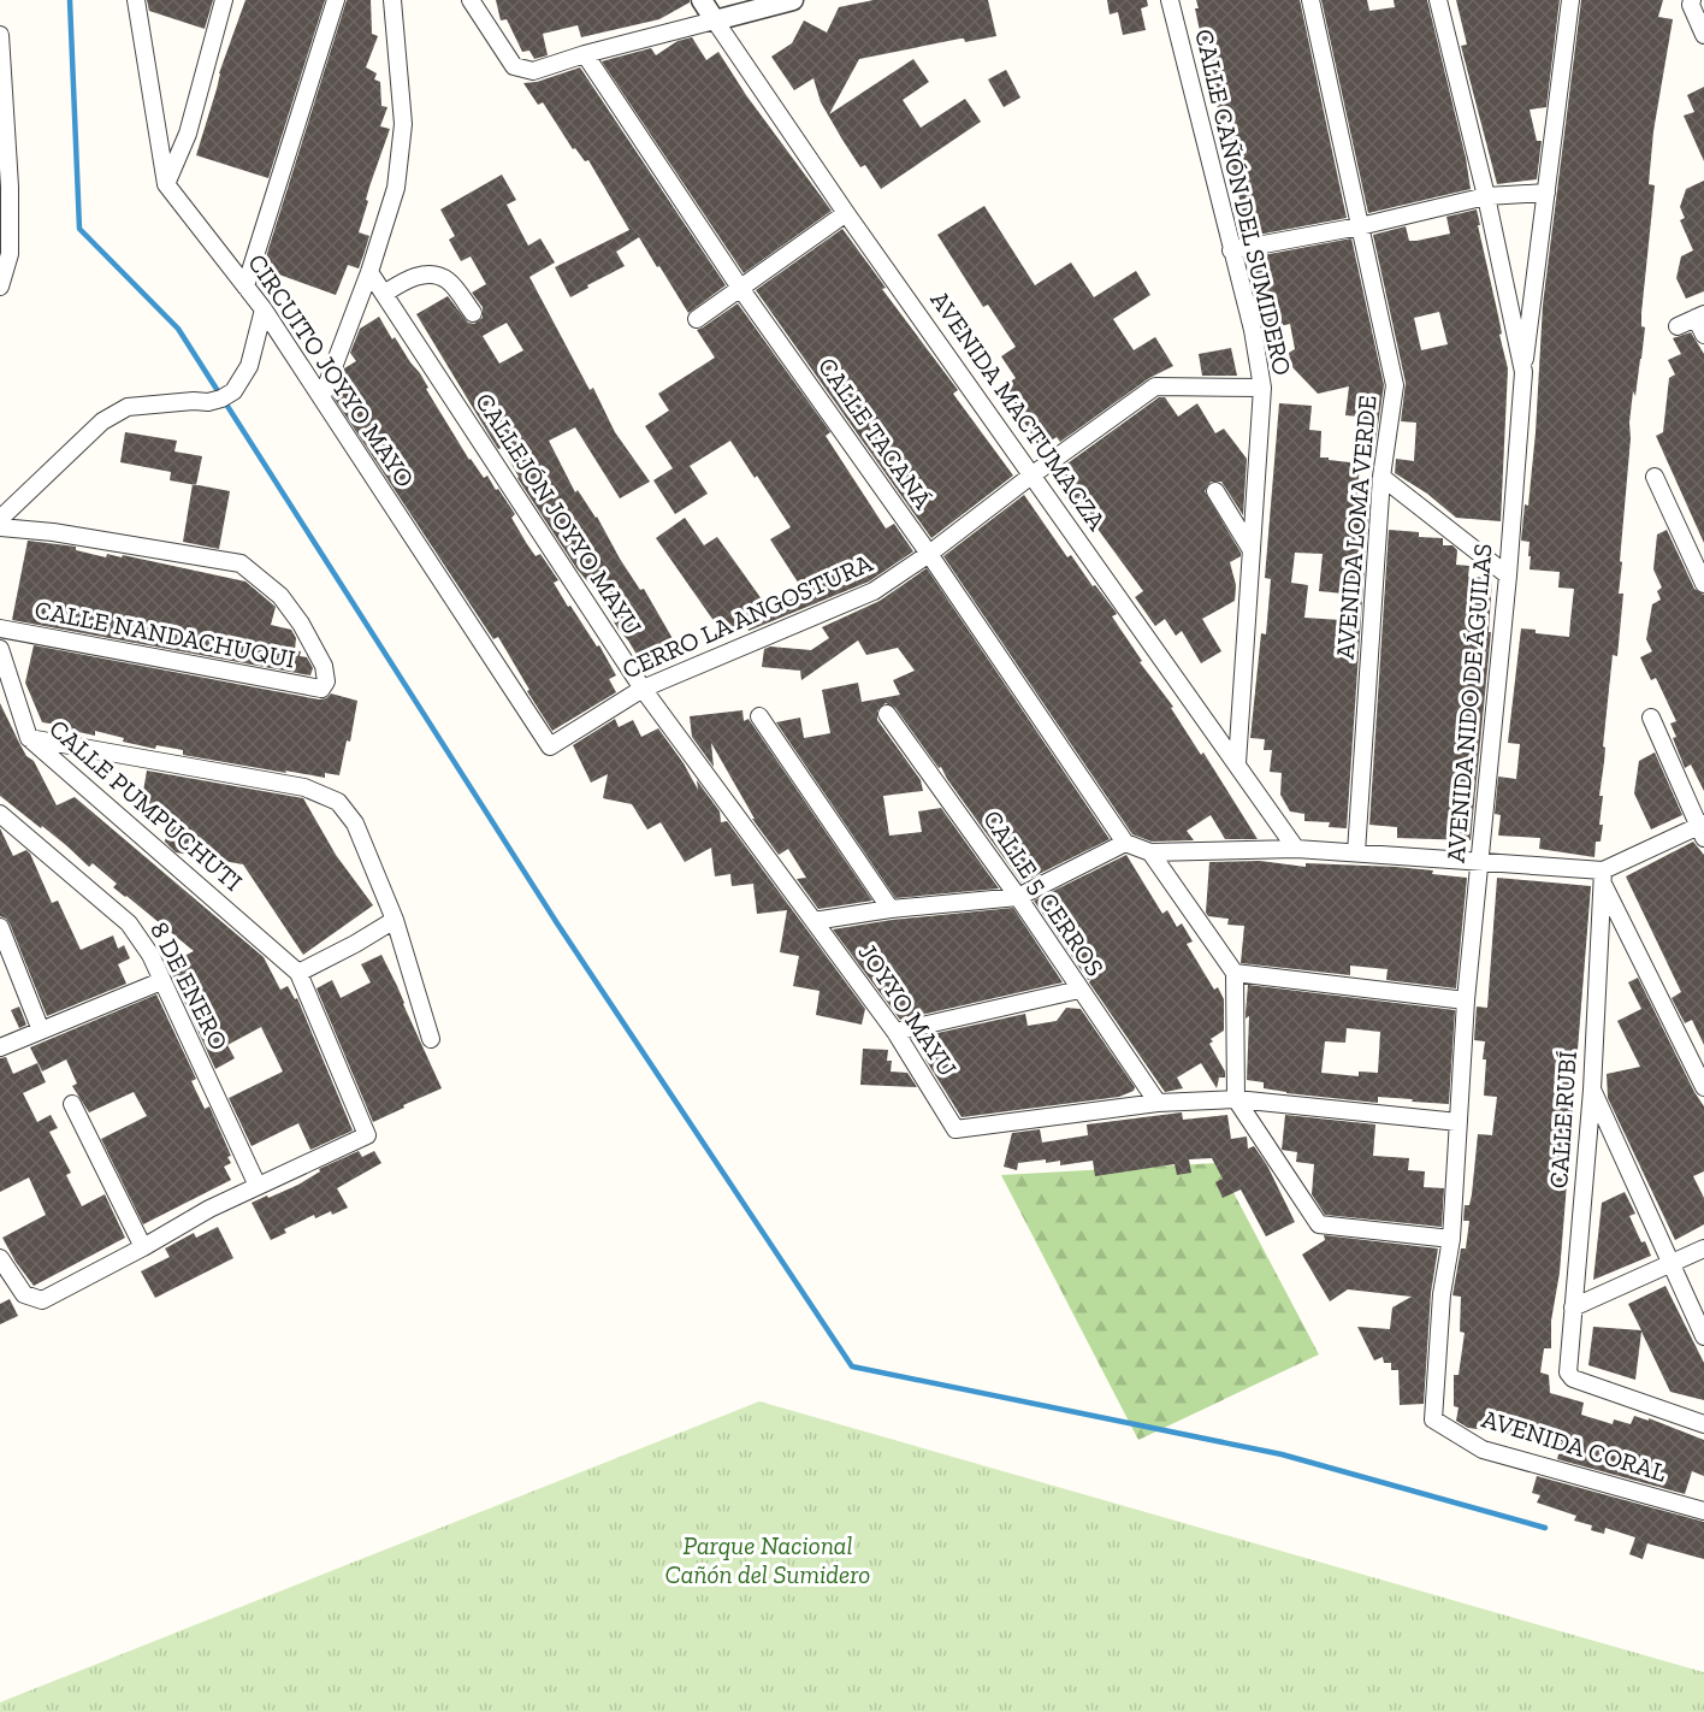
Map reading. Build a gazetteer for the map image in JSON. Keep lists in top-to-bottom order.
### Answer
{
  "streets": {
    "street": [
      "CALLE CAÑÓN DEL SUMIDERO",
      "CIRCUITO JOYYO MAYO",
      "AVENIDA MACTUMACZA",
      "CALLE TACANÁ",
      "CALLEJÓN JOYYO MAYU",
      "AVENIDA LOMA VERDE",
      "CERRO LA ANGOSTURA",
      "CALLE NANDACHUQUI",
      "AVENIDA NIDO DE ÁGUILAS",
      "CALLE PUMPUCHUTI",
      "CALLE 5 CERROS",
      "8 DE ENERO",
      "JOYYO MAYU",
      "CALLE RUBÍ",
      "AVENIDA CORAL"
    ]
  },
  "crossings": [
    ["CALLE CAÑÓN DEL SUMIDERO", "AVENIDA MACTUMACZA"],
    ["CALLE CAÑÓN DEL SUMIDERO", "CERRO LA ANGOSTURA"],
    ["CIRCUITO JOYYO MAYO", "CERRO LA ANGOSTURA"],
    ["AVENIDA MACTUMACZA", "CERRO LA ANGOSTURA"],
    ["CALLE TACANÁ", "CERRO LA ANGOSTURA"],
    ["CALLEJÓN JOYYO MAYU", "CERRO LA ANGOSTURA"],
    ["CALLEJÓN JOYYO MAYU", "JOYYO MAYU"],
    ["AVENIDA NIDO DE ÁGUILAS", "AVENIDA CORAL"],
    ["CALLE 5 CERROS", "JOYYO MAYU"]
  ],
  "parks": ["Parque Nacional Cañón del Sumidero"]
}
